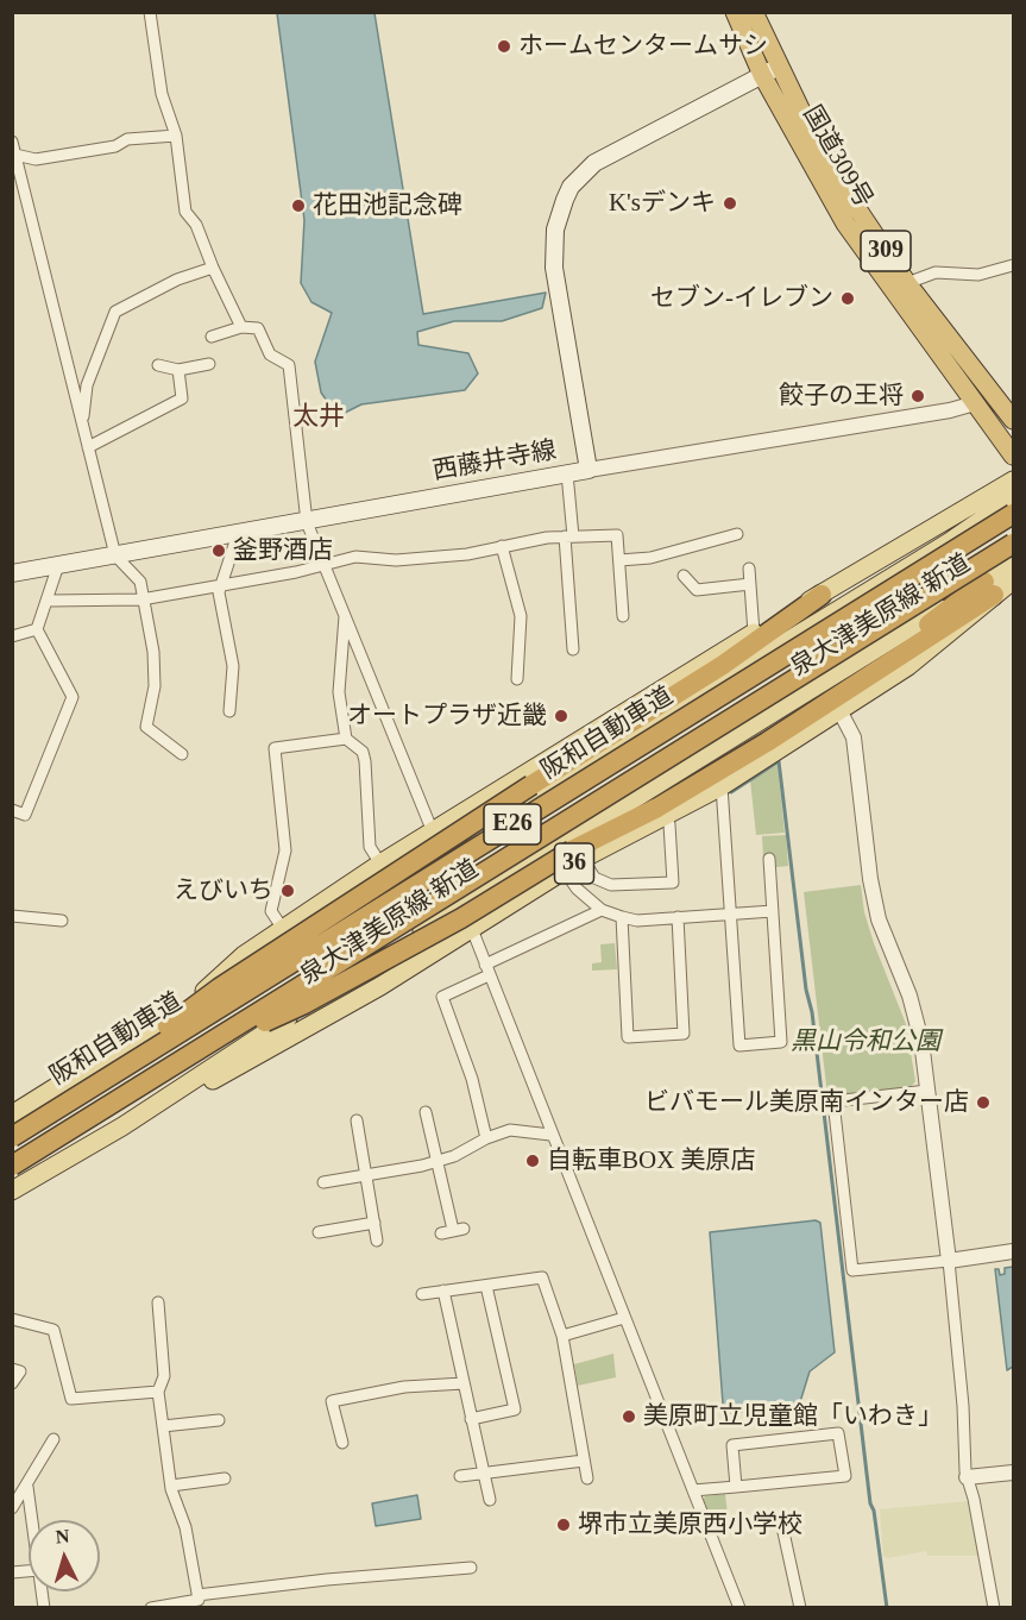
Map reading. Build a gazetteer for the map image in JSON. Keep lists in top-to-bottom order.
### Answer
{
  "streets": {
    "highway": [
      "国道309号",
      "309",
      "阪和自動車道",
      "E26"
    ],
    "main road": ["西藤井寺線", "泉大津美原線 新道", "36"]
  },
  "crossings": [
    ["国道309号", "西藤井寺線"],
    ["泉大津美原線 新道", "36"]
  ],
  "districts": ["太井"],
  "parks": ["黒山令和公園"],
  "places": [
    "ホームセンタームサシ",
    "K'sデンキ",
    "花田池記念碑",
    "セブン-イレブン",
    "餃子の王将",
    "釜野酒店",
    "オートプラザ近畿",
    "えびいち",
    "ビバモール美原南インター店",
    "自転車BOX 美原店",
    "美原町立児童館「いわき」",
    "堺市立美原西小学校"
  ],
  "north": "top"
}
